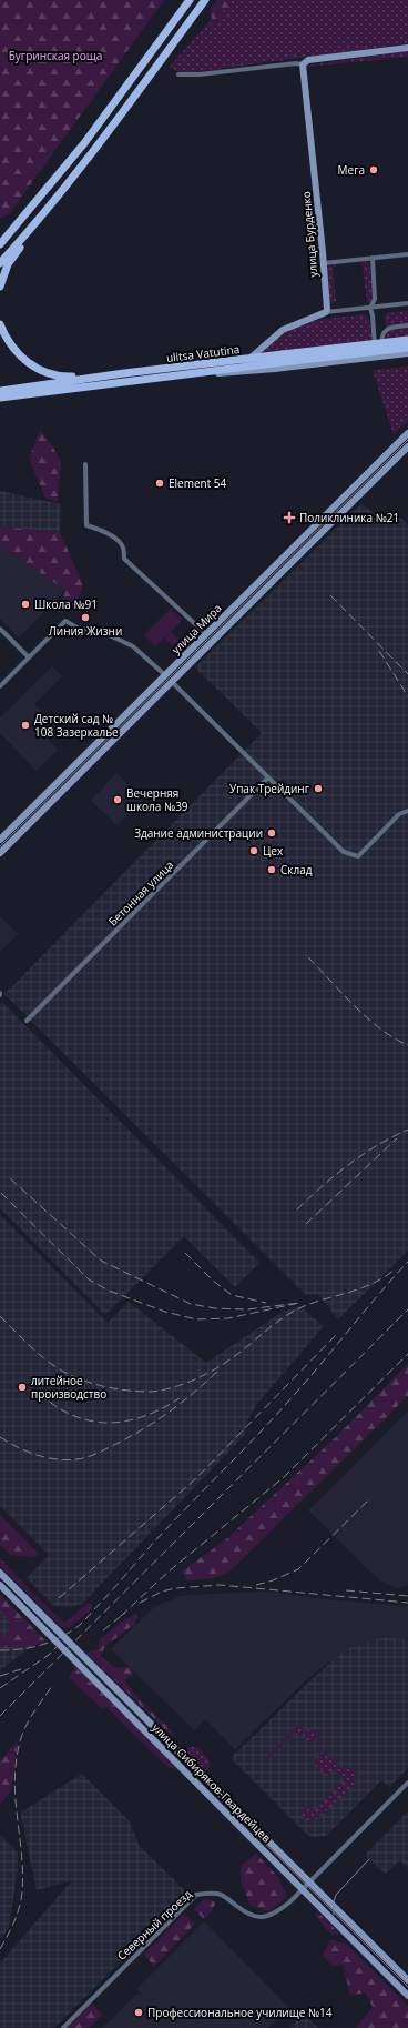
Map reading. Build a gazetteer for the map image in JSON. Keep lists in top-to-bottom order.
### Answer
{
  "streets": {
    "main road": ["ulitsa Vatutina"],
    "street": [
      "улица Бурденко",
      "улица Мира",
      "Бетонная улица",
      "улица Сибиряков-Гвардейцев",
      "Северный проезд"
    ]
  },
  "crossings": [
    ["улица Сибиряков-Гвардейцев", "Северный проезд"]
  ],
  "parks": ["Бугринская роща"],
  "places": {
    "other": [
      "Мега",
      "Element 54",
      "Школа №91",
      "Линия Жизни",
      "Детский сад № 108 Зазеркалье",
      "Упак Трейдинг",
      "Вечерняя школа №39",
      "Здание администрации",
      "Цех",
      "Склад",
      "литейное производство",
      "Профессиональное училище №14"
    ],
    "health": ["Поликлиника №21"]
  }
}
